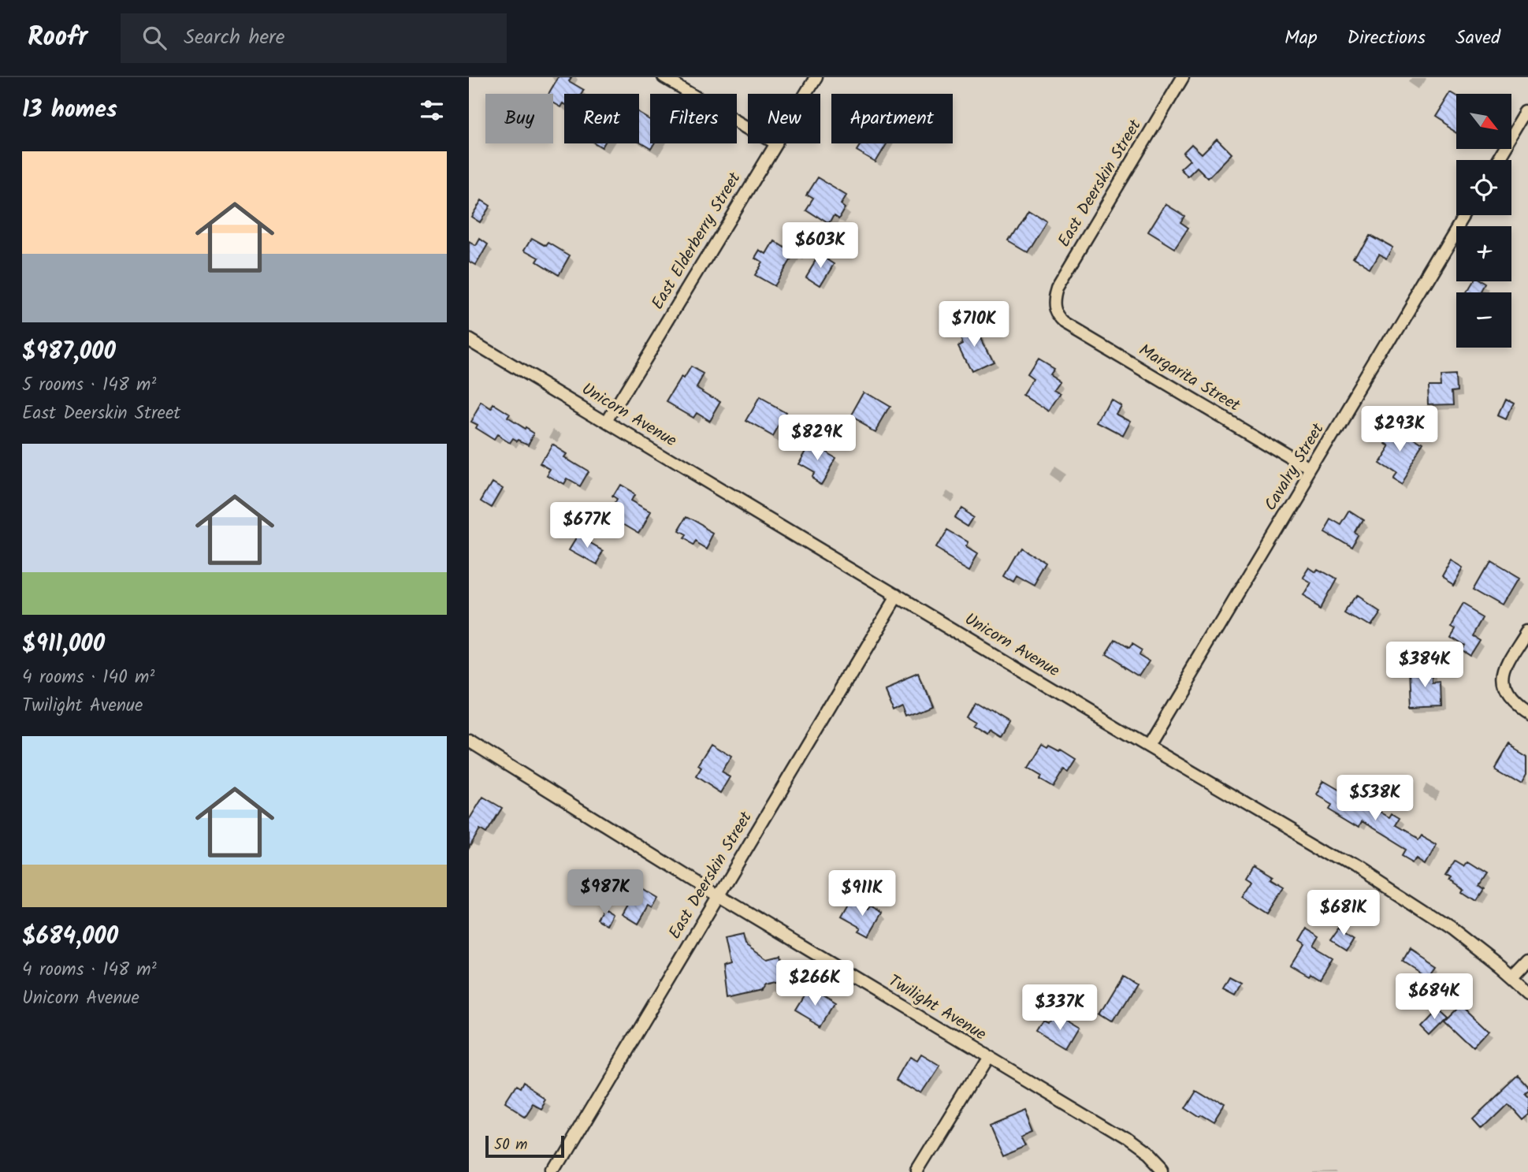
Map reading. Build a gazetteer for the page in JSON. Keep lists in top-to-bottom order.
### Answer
{
  "streets": {
    "street": [
      "East Deerskin Street",
      "East Elderberry Street",
      "Margarita Street",
      "Unicorn Avenue",
      "Cavalry Street",
      "Twilight Avenue"
    ]
  },
  "crossings": [
    ["East Deerskin Street", "Margarita Street"],
    ["East Deerskin Street", "Unicorn Avenue"],
    ["East Deerskin Street", "Twilight Avenue"],
    ["East Elderberry Street", "Unicorn Avenue"],
    ["Margarita Street", "Cavalry Street"],
    ["Unicorn Avenue", "Cavalry Street"]
  ],
  "scale_bar": "50 m",
  "north": "bottom right",
  "page": {
    "header": "Roofr",
    "search": "Search here",
    "nav": ["Map", "Directions", "Saved"],
    "heading": "13 homes",
    "map_buttons": ["+", "−"],
    "chip": [
      "Buy",
      "Rent",
      "Filters",
      "New",
      "Apartment"
    ],
    "list": [
      {
        "name": "$987,000",
        "note": "5 rooms · 148 m² · East Deerskin Street"
      },
      {
        "name": "$911,000",
        "note": "4 rooms · 140 m² · Twilight Avenue"
      },
      {
        "name": "$684,000",
        "note": "4 rooms · 148 m² · Unicorn Avenue"
      }
    ],
    "price": [
      "$603K",
      "$710K",
      "$293K",
      "$829K",
      "$677K",
      "$384K",
      "$538K",
      "$987K",
      "$911K",
      "$681K",
      "$266K",
      "$684K",
      "$337K"
    ],
    "scale": "50 m"
  }
}
